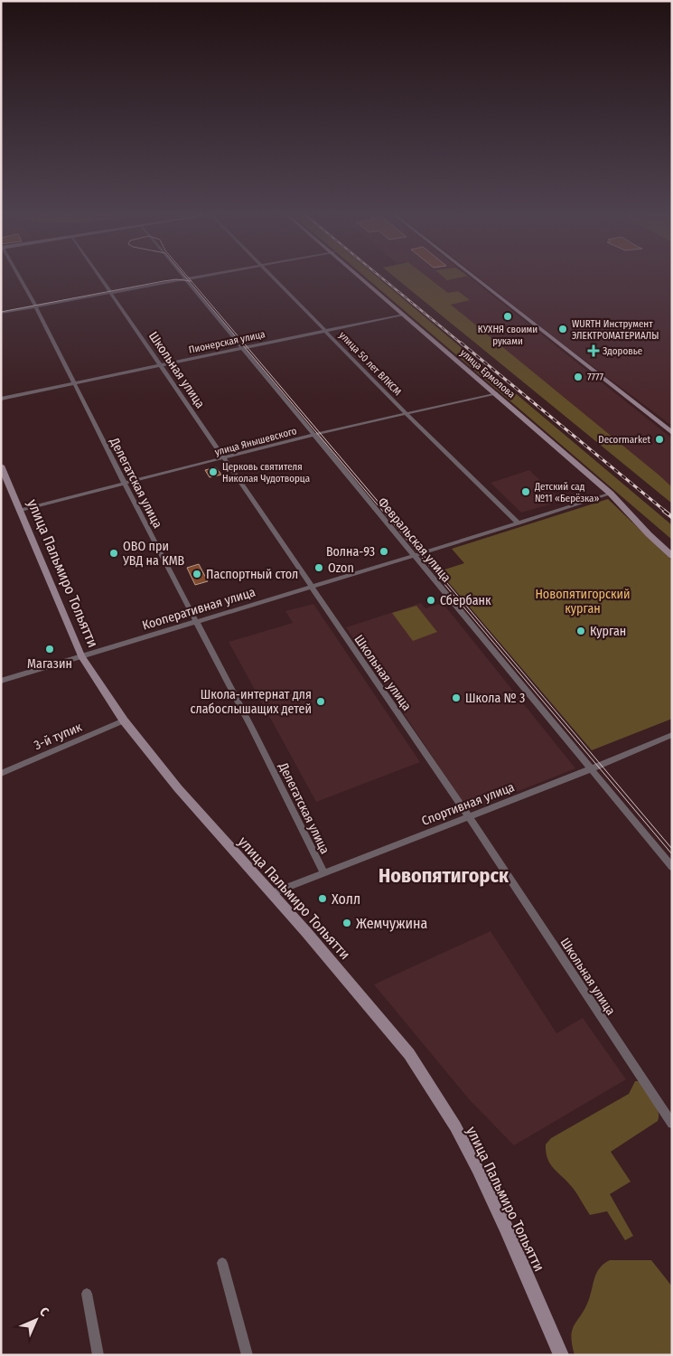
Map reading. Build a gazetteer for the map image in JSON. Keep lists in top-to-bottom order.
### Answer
{
  "streets": {
    "street": [
      "Пионерская улица",
      "улица 50 лет ВЛКСМ",
      "Школьная улица",
      "улица Ермолова",
      "улица Янышевского",
      "Делегатская улица",
      "Февральская улица",
      "улица Пальмиро Тольятти",
      "Кооперативная улица",
      "3-й тупик",
      "Спортивная улица"
    ]
  },
  "crossings": [
    ["Пионерская улица", "улица 50 лет ВЛКСМ"],
    ["Пионерская улица", "Школьная улица"],
    ["Пионерская улица", "улица Ермолова"],
    ["Пионерская улица", "Делегатская улица"],
    ["Пионерская улица", "Февральская улица"],
    ["улица 50 лет ВЛКСМ", "улица Янышевского"],
    ["улица 50 лет ВЛКСМ", "Кооперативная улица"],
    ["Школьная улица", "улица Янышевского"],
    ["Школьная улица", "Кооперативная улица"],
    ["Школьная улица", "Спортивная улица"],
    ["улица Ермолова", "улица Янышевского"],
    ["улица Ермолова", "Кооперативная улица"],
    ["улица Янышевского", "Делегатская улица"],
    ["улица Янышевского", "Февральская улица"],
    ["улица Янышевского", "улица Пальмиро Тольятти"],
    ["Делегатская улица", "Кооперативная улица"],
    ["Делегатская улица", "Спортивная улица"],
    ["Февральская улица", "Кооперативная улица"],
    ["Февральская улица", "Спортивная улица"],
    ["улица Пальмиро Тольятти", "Кооперативная улица"],
    ["улица Пальмиро Тольятти", "3-й тупик"],
    ["улица Пальмиро Тольятти", "Спортивная улица"]
  ],
  "districts": ["Новопятигорск"],
  "parks": ["Новопятигорский курган"],
  "places": {
    "other": [
      "КУХНЯ своими руками",
      "WURTH Инструмент ЭЛЕКТРОМАТЕРИАЛЫ",
      "7777",
      "Decormarket",
      "Церковь святителя Николая Чудотворца",
      "Детский сад №11 «Берёзка»",
      "Волна-93",
      "ОВО при УВД на КМВ",
      "Ozon",
      "Паспортный стол",
      "Сбербанк",
      "Курган",
      "Магазин",
      "Школа № 3",
      "Школа-интернат для слабослышащих детей",
      "Холл",
      "Жемчужина"
    ],
    "health": ["Здоровье"]
  },
  "north": "top right"
}
